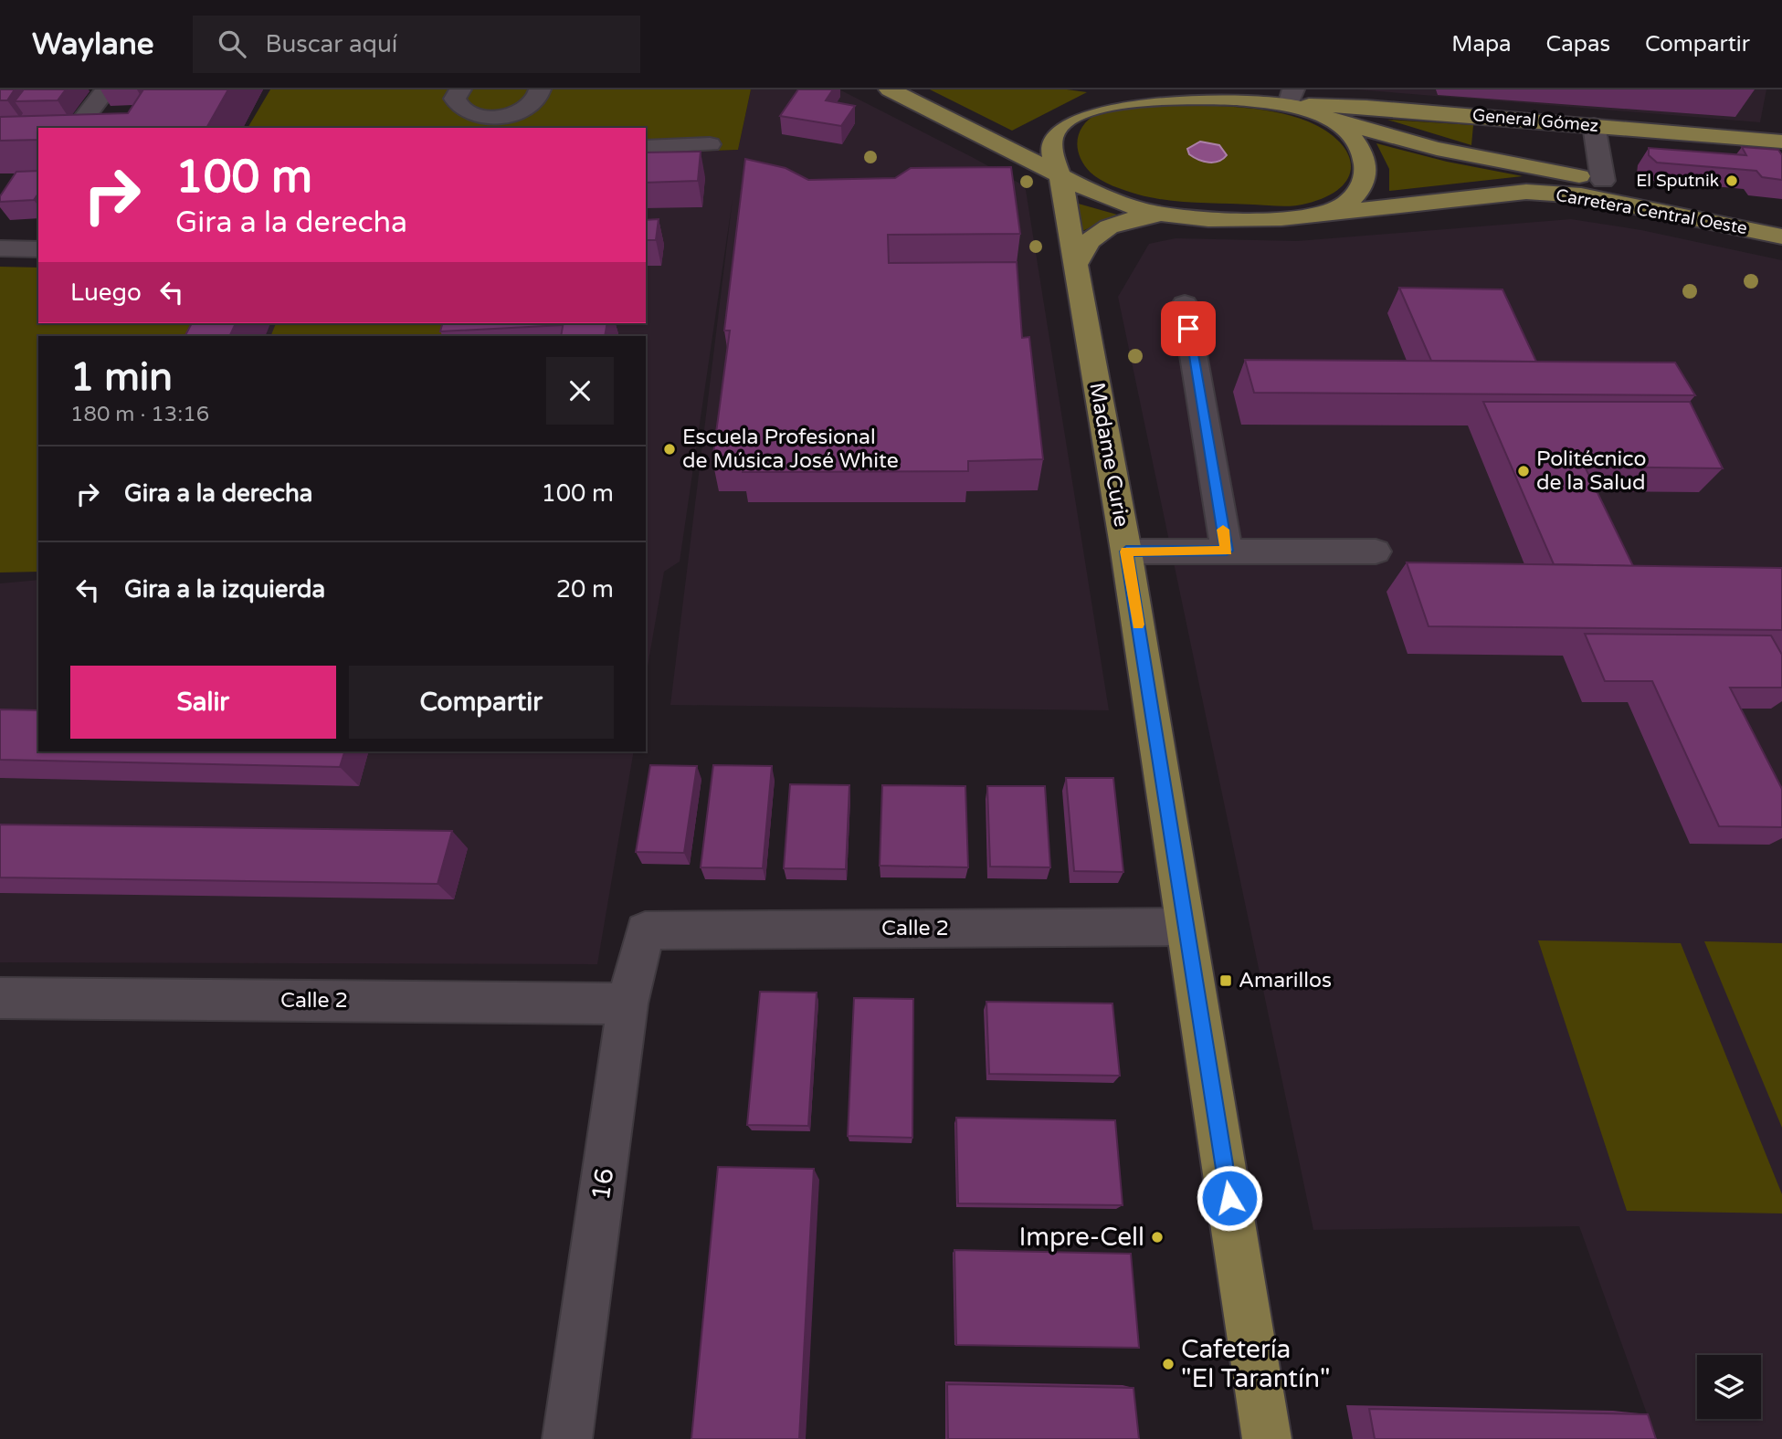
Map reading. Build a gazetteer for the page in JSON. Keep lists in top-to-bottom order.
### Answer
{
  "streets": {
    "main road": ["General Gómez", "Carretera Central Oeste", "Madame Curie"],
    "street": ["Calle 2", "16"]
  },
  "crossings": [
    ["General Gómez", "Carretera Central Oeste"],
    ["Madame Curie", "Calle 2"],
    ["Calle 2", "16"]
  ],
  "places": {
    "other": [
      "El Sputnik",
      "Escuela Profesional de Música José White",
      "Politécnico de la Salud",
      "Impre-Cell",
      "Cafetería \"El Tarantín\""
    ],
    "transit": ["Amarillos"]
  },
  "page": {
    "header": "Waylane",
    "search": "Buscar aquí",
    "nav": ["Mapa", "Capas", "Compartir"],
    "turn": ["100 m", "Gira a la derecha"],
    "then": "Luego",
    "heading": ["1 min", "180 m · 13:16"],
    "list": [
      {
        "name": "Gira a la derecha",
        "value": "100 m"
      },
      {
        "name": "Gira a la izquierda",
        "value": "20 m"
      }
    ],
    "buttons": ["Salir", "Compartir"]
  }
}
